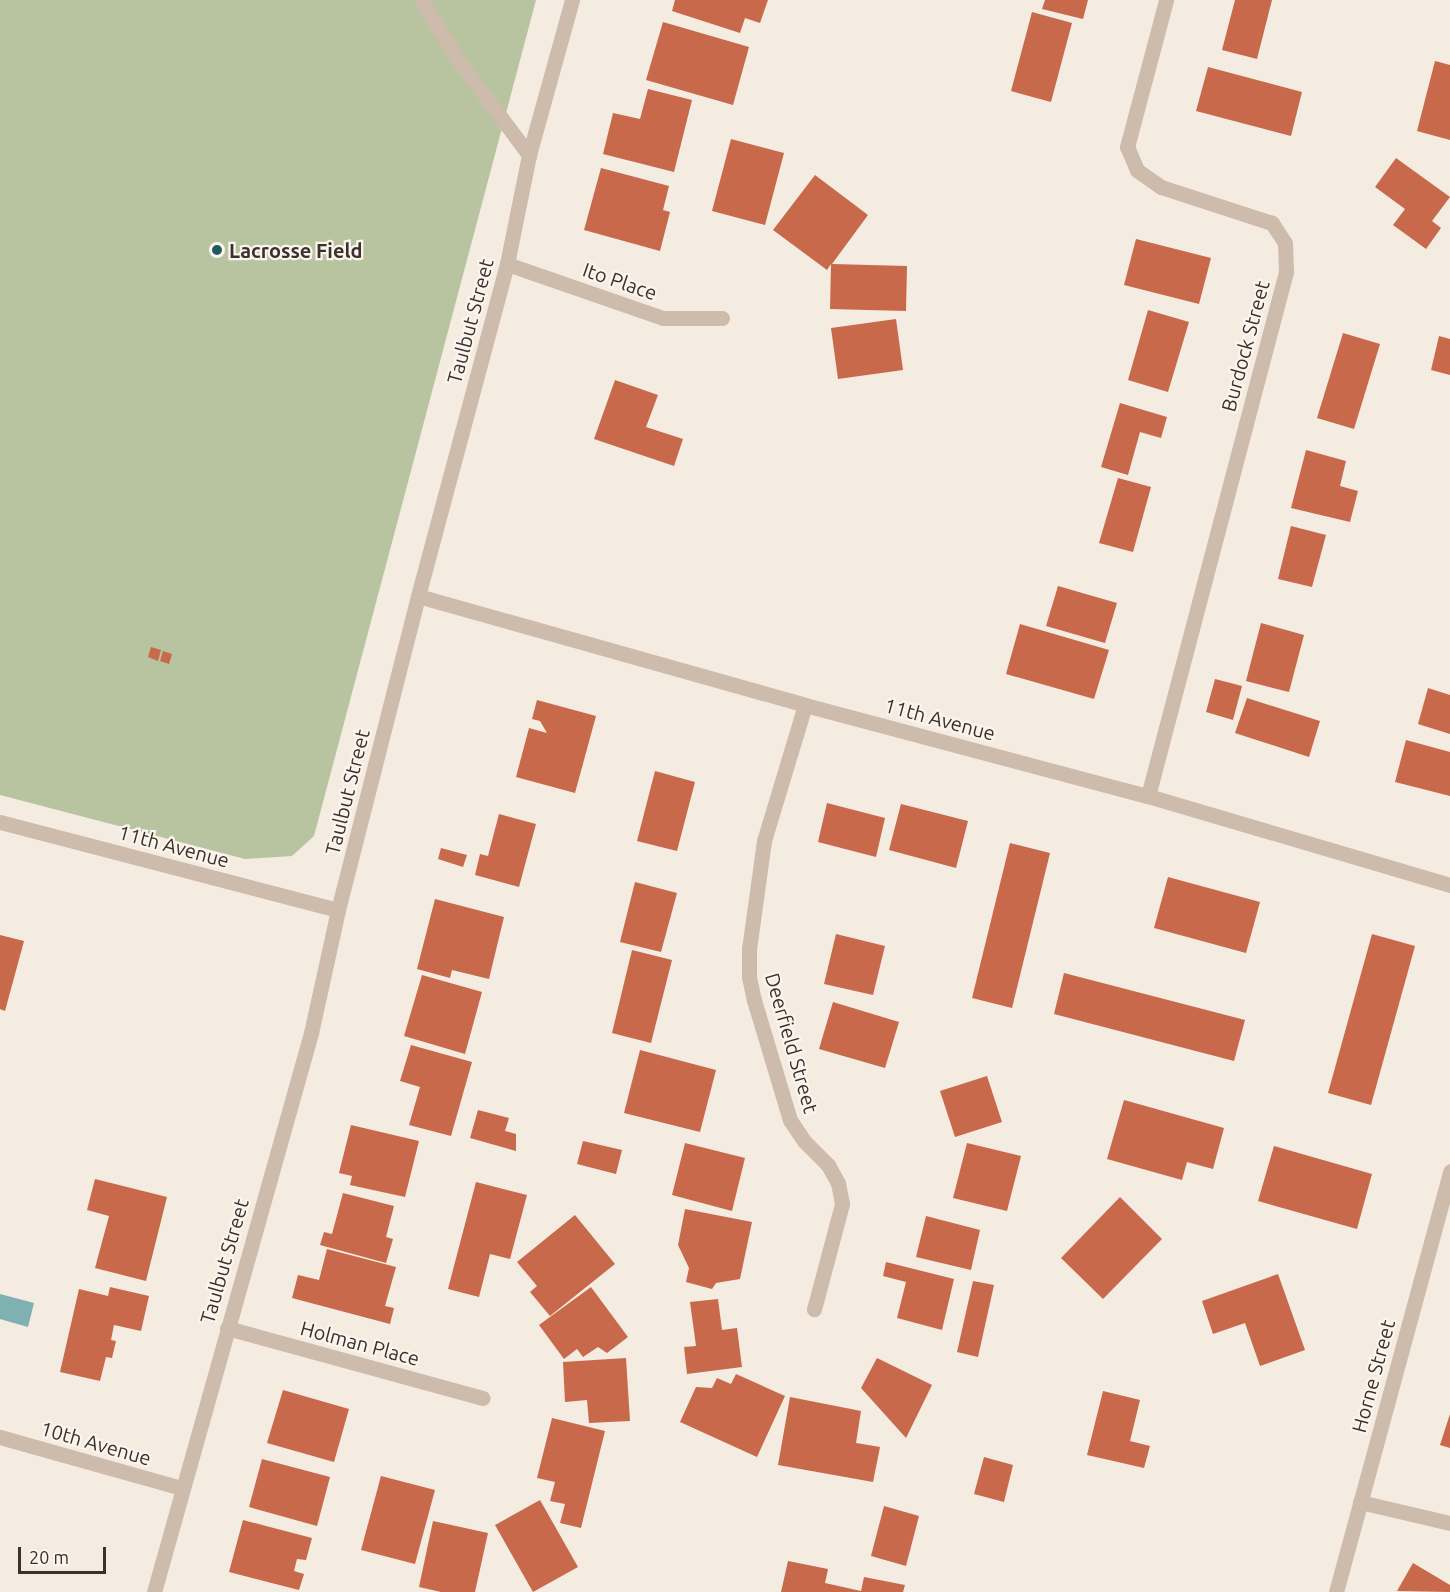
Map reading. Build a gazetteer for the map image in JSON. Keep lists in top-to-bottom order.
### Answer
{
  "streets": {
    "street": [
      "Ito Place",
      "Taulbut Street",
      "Burdock Street",
      "11th Avenue",
      "Deerfield Street",
      "Holman Place",
      "Horne Street",
      "10th Avenue"
    ]
  },
  "crossings": [
    ["Ito Place", "Taulbut Street"],
    ["Taulbut Street", "11th Avenue"],
    ["Taulbut Street", "Holman Place"],
    ["Taulbut Street", "10th Avenue"],
    ["Burdock Street", "11th Avenue"],
    ["11th Avenue", "Deerfield Street"]
  ],
  "places": ["Lacrosse Field"],
  "scale_bar": "20 m"
}
